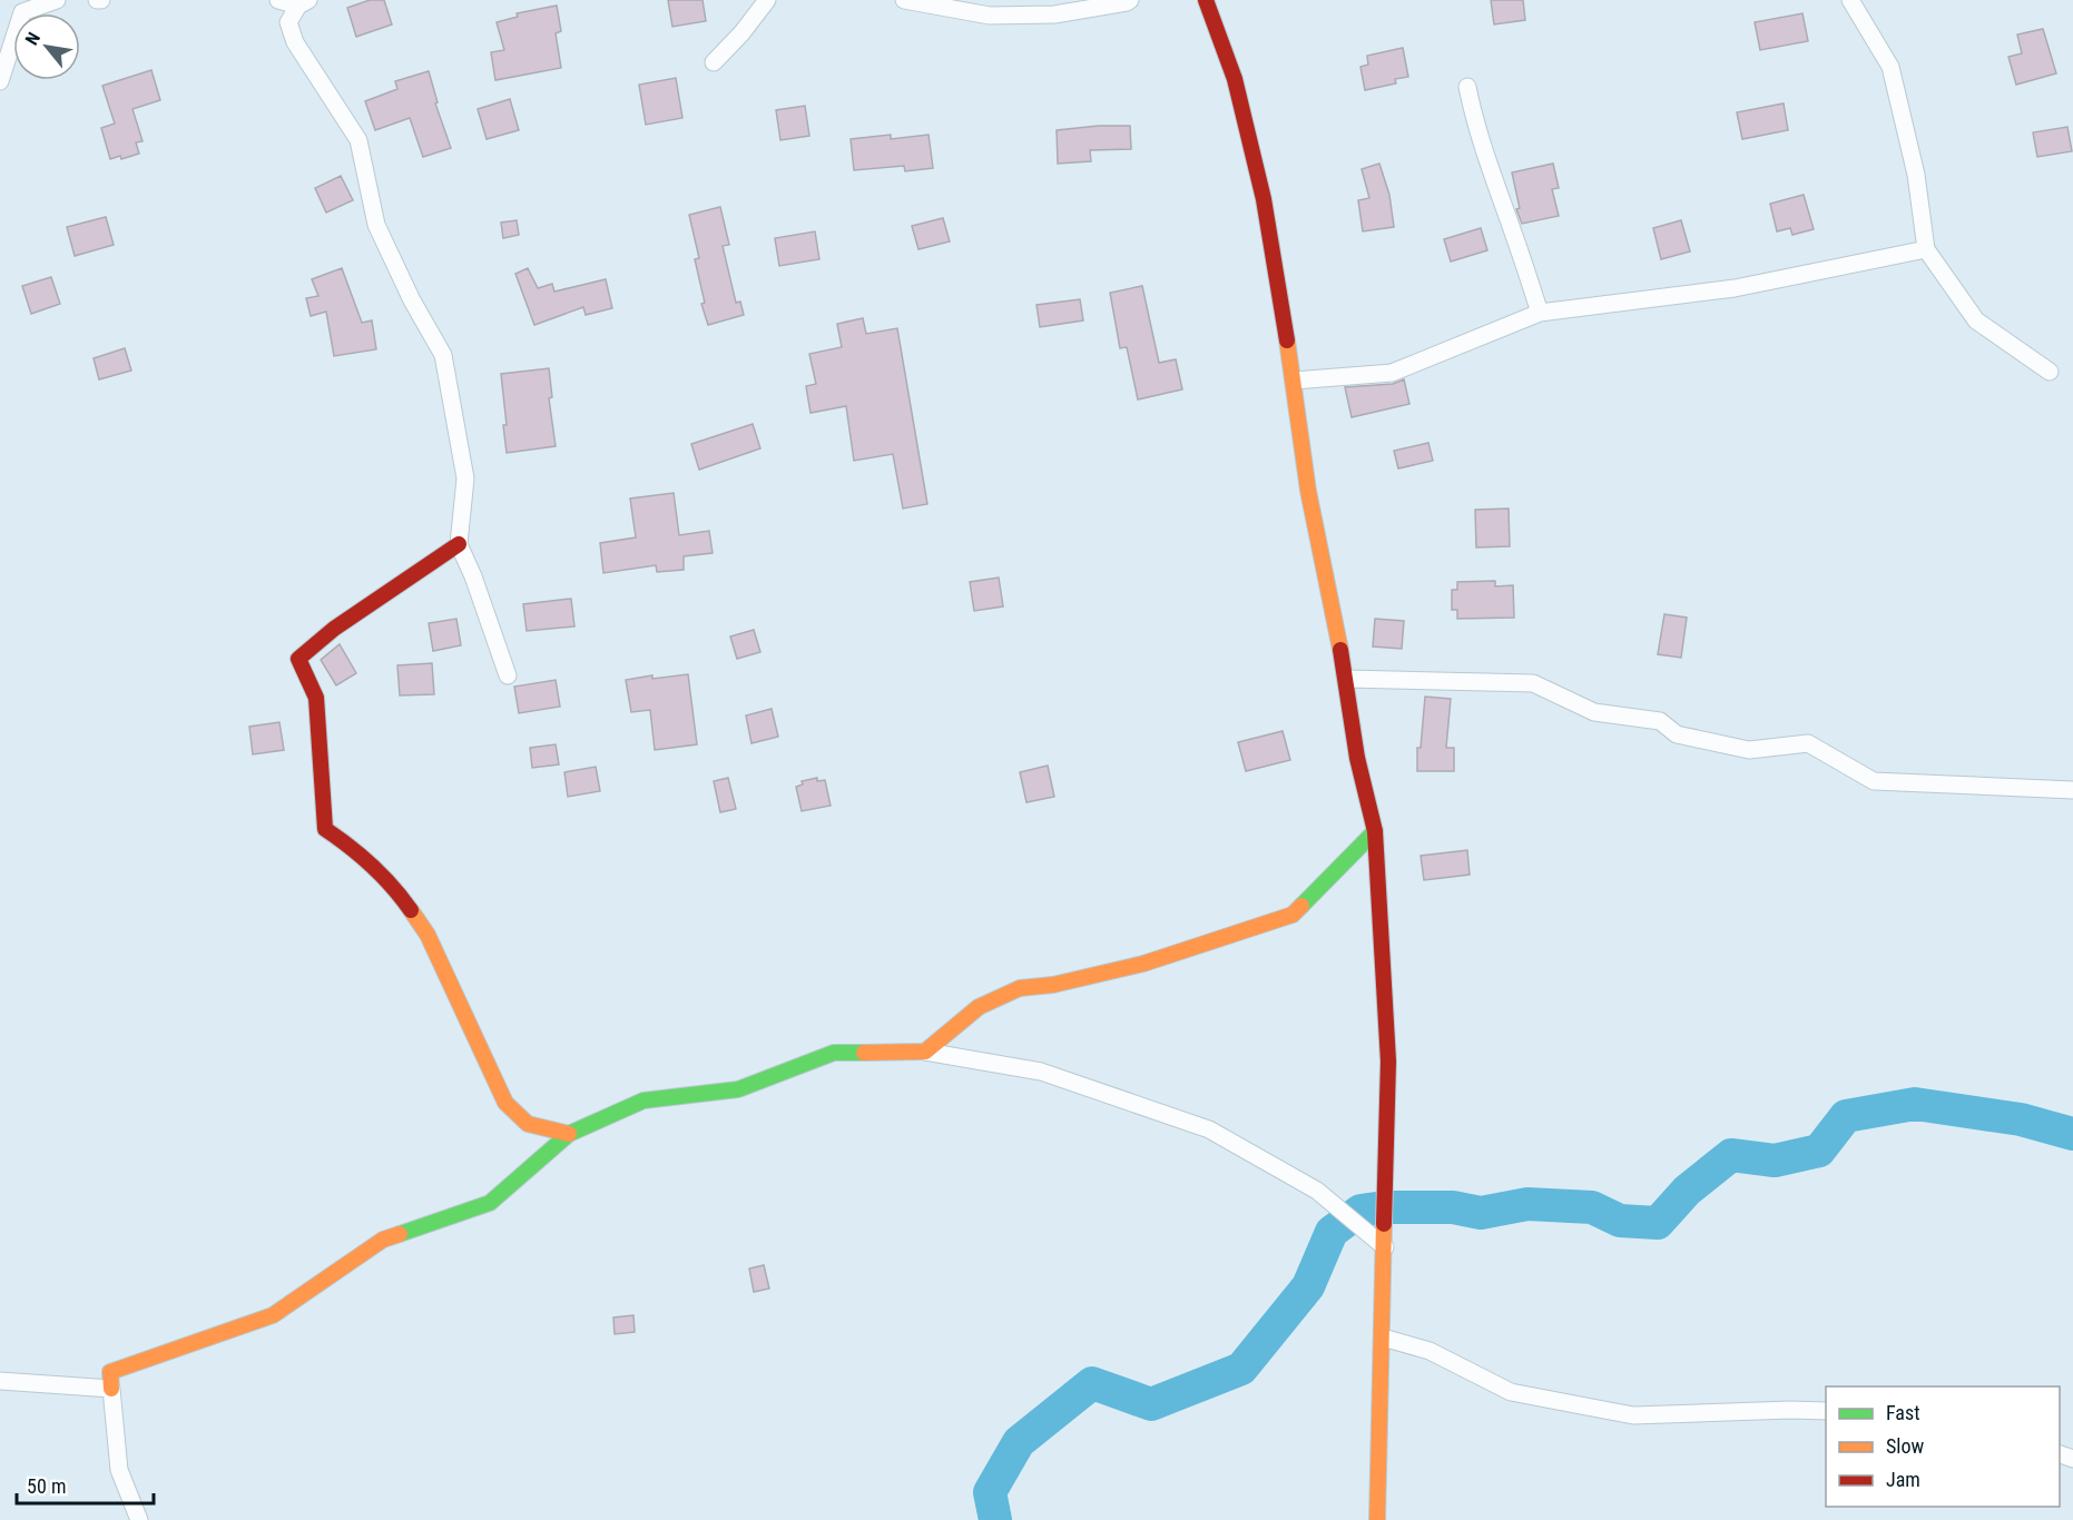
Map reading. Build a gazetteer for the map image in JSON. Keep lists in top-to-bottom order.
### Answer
{
  "legend": ["Fast", "Slow", "Jam"],
  "scale_bar": "50 m",
  "north": "top left"
}
